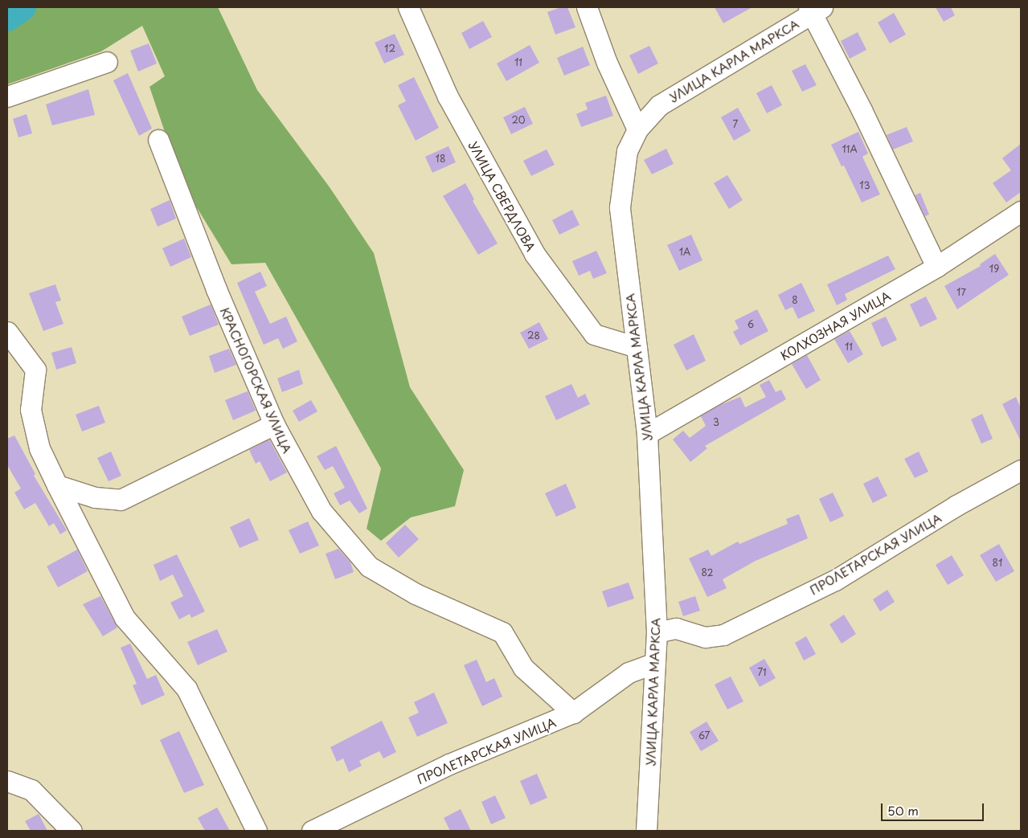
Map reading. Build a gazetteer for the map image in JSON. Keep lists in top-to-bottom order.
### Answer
{
  "streets": {
    "street": [
      "УЛИЦА КАРЛА МАРКСА",
      "УЛИЦА СВЕРДЛОВА",
      "КОЛХОЗНАЯ УЛИЦА",
      "КРАСНОГОРСКАЯ УЛИЦА",
      "ПРОЛЕТАРСКАЯ УЛИЦА"
    ]
  },
  "crossings": [
    ["УЛИЦА КАРЛА МАРКСА", "УЛИЦА СВЕРДЛОВА"],
    ["УЛИЦА КАРЛА МАРКСА", "КОЛХОЗНАЯ УЛИЦА"],
    ["УЛИЦА КАРЛА МАРКСА", "ПРОЛЕТАРСКАЯ УЛИЦА"],
    ["КРАСНОГОРСКАЯ УЛИЦА", "ПРОЛЕТАРСКАЯ УЛИЦА"]
  ],
  "house_numbers": [
    "12",
    "11",
    "20",
    "7",
    "11А",
    "18",
    "13",
    "1А",
    "19",
    "17",
    "8",
    "6",
    "28",
    "11",
    "3",
    "81",
    "82",
    "71",
    "67"
  ],
  "scale_bar": "50 m"
}
